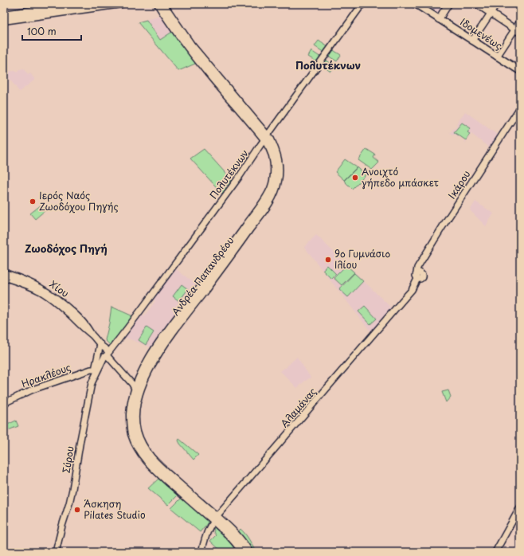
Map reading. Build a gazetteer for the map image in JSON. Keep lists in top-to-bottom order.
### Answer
{
  "streets": {
    "main road": ["Ιδομενέως", "Ανδρέα Παπανδρέου"],
    "street": [
      "Πολυτέκνων",
      "Ικάρου",
      "Χίου",
      "Ηρακλέους",
      "Αλαμάνας",
      "Σύρου"
    ]
  },
  "crossings": [
    ["Πολυτέκνων", "Ανδρέα Παπανδρέου"],
    ["Πολυτέκνων", "Χίου"],
    ["Πολυτέκνων", "Σύρου"],
    ["Ικάρου", "Αλαμάνας"],
    ["Ανδρέα Παπανδρέου", "Χίου"],
    ["Ανδρέα Παπανδρέου", "Αλαμάνας"],
    ["Χίου", "Σύρου"],
    ["Ηρακλέους", "Σύρου"]
  ],
  "districts": ["Πολυτέκνων", "Ζωοδόχος Πηγή"],
  "places": [
    "Ανοιχτό γήπεδο μπάσκετ",
    "Ιερός Ναός Ζωοδόχου Πηγής",
    "9ο Γυμνάσιο Ιλίου",
    "Άσκηση Pilates Studio"
  ],
  "scale_bar": "100 m"
}
